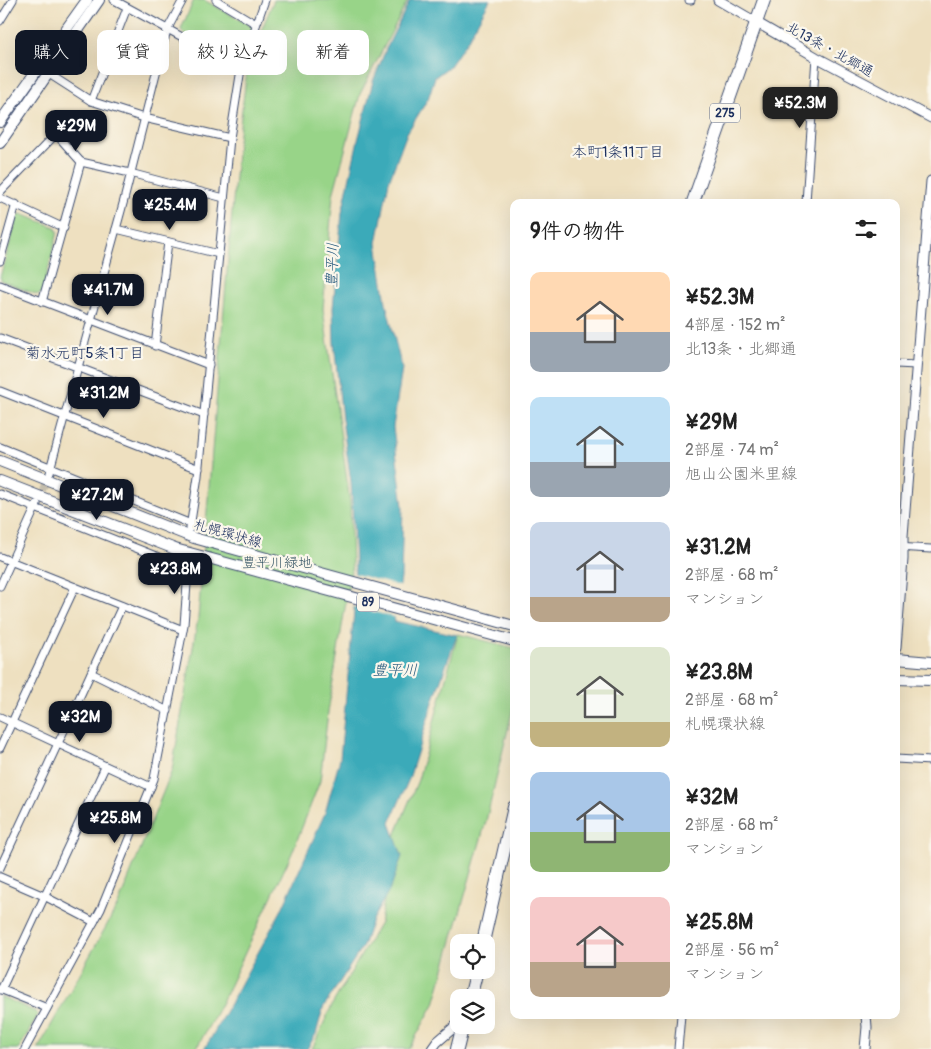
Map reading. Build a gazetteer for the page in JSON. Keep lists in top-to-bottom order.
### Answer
{
  "streets": {
    "highway": ["275"],
    "main road": ["札幌環状線", "89"],
    "street": ["北13条・北郷通"]
  },
  "crossings": [
    ["北13条・北郷通", "275"]
  ],
  "districts": ["本町1条11丁目", "菊水元町5条1丁目"],
  "water": ["豊平川"],
  "parks": ["豊平川緑地"],
  "page": {
    "chip": [
      "購入",
      "賃貸",
      "絞り込み",
      "新着"
    ],
    "price": [
      "¥52.3M",
      "¥29M",
      "¥25.4M",
      "¥41.7M",
      "¥31.2M",
      "¥27.2M",
      "¥23.8M",
      "¥32M",
      "¥25.8M"
    ],
    "heading": "9件の物件",
    "list": [
      {
        "name": "¥52.3M",
        "note": "4部屋 · 152 m² · 北13条・北郷通"
      },
      {
        "name": "¥29M",
        "note": "2部屋 · 74 m² · 旭山公園米里線"
      },
      {
        "name": "¥31.2M",
        "note": "2部屋 · 68 m² · マンション"
      },
      {
        "name": "¥23.8M",
        "note": "2部屋 · 68 m² · 札幌環状線"
      },
      {
        "name": "¥32M",
        "note": "2部屋 · 68 m² · マンション"
      },
      {
        "name": "¥25.8M",
        "note": "2部屋 · 56 m² · マンション"
      }
    ]
  }
}
